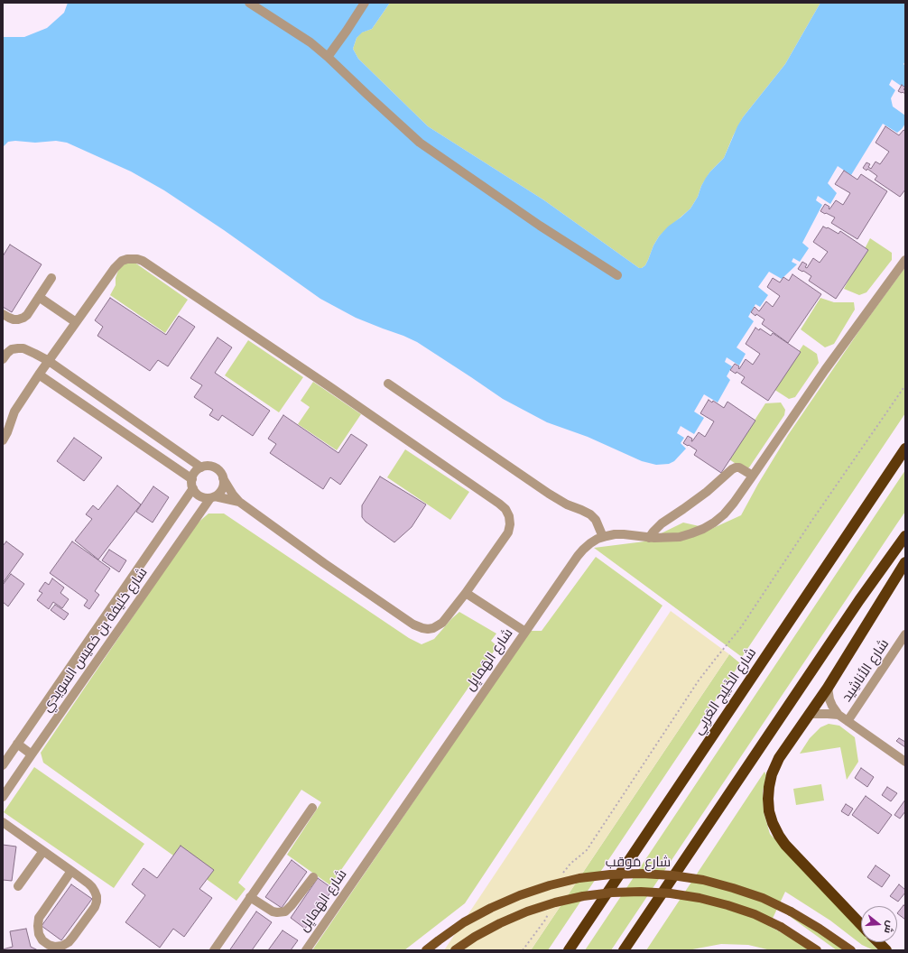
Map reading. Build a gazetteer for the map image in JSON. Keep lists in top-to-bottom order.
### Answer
{
  "streets": {
    "highway": ["شارع الخَلِيج العَربِي"],
    "main road": ["شارع مَوقب"],
    "street": ["شارع خليفة بن خميس السويدي", "شارع الهَمايِل", "شارع الأناشِيد"]
  },
  "north": "right"
}
